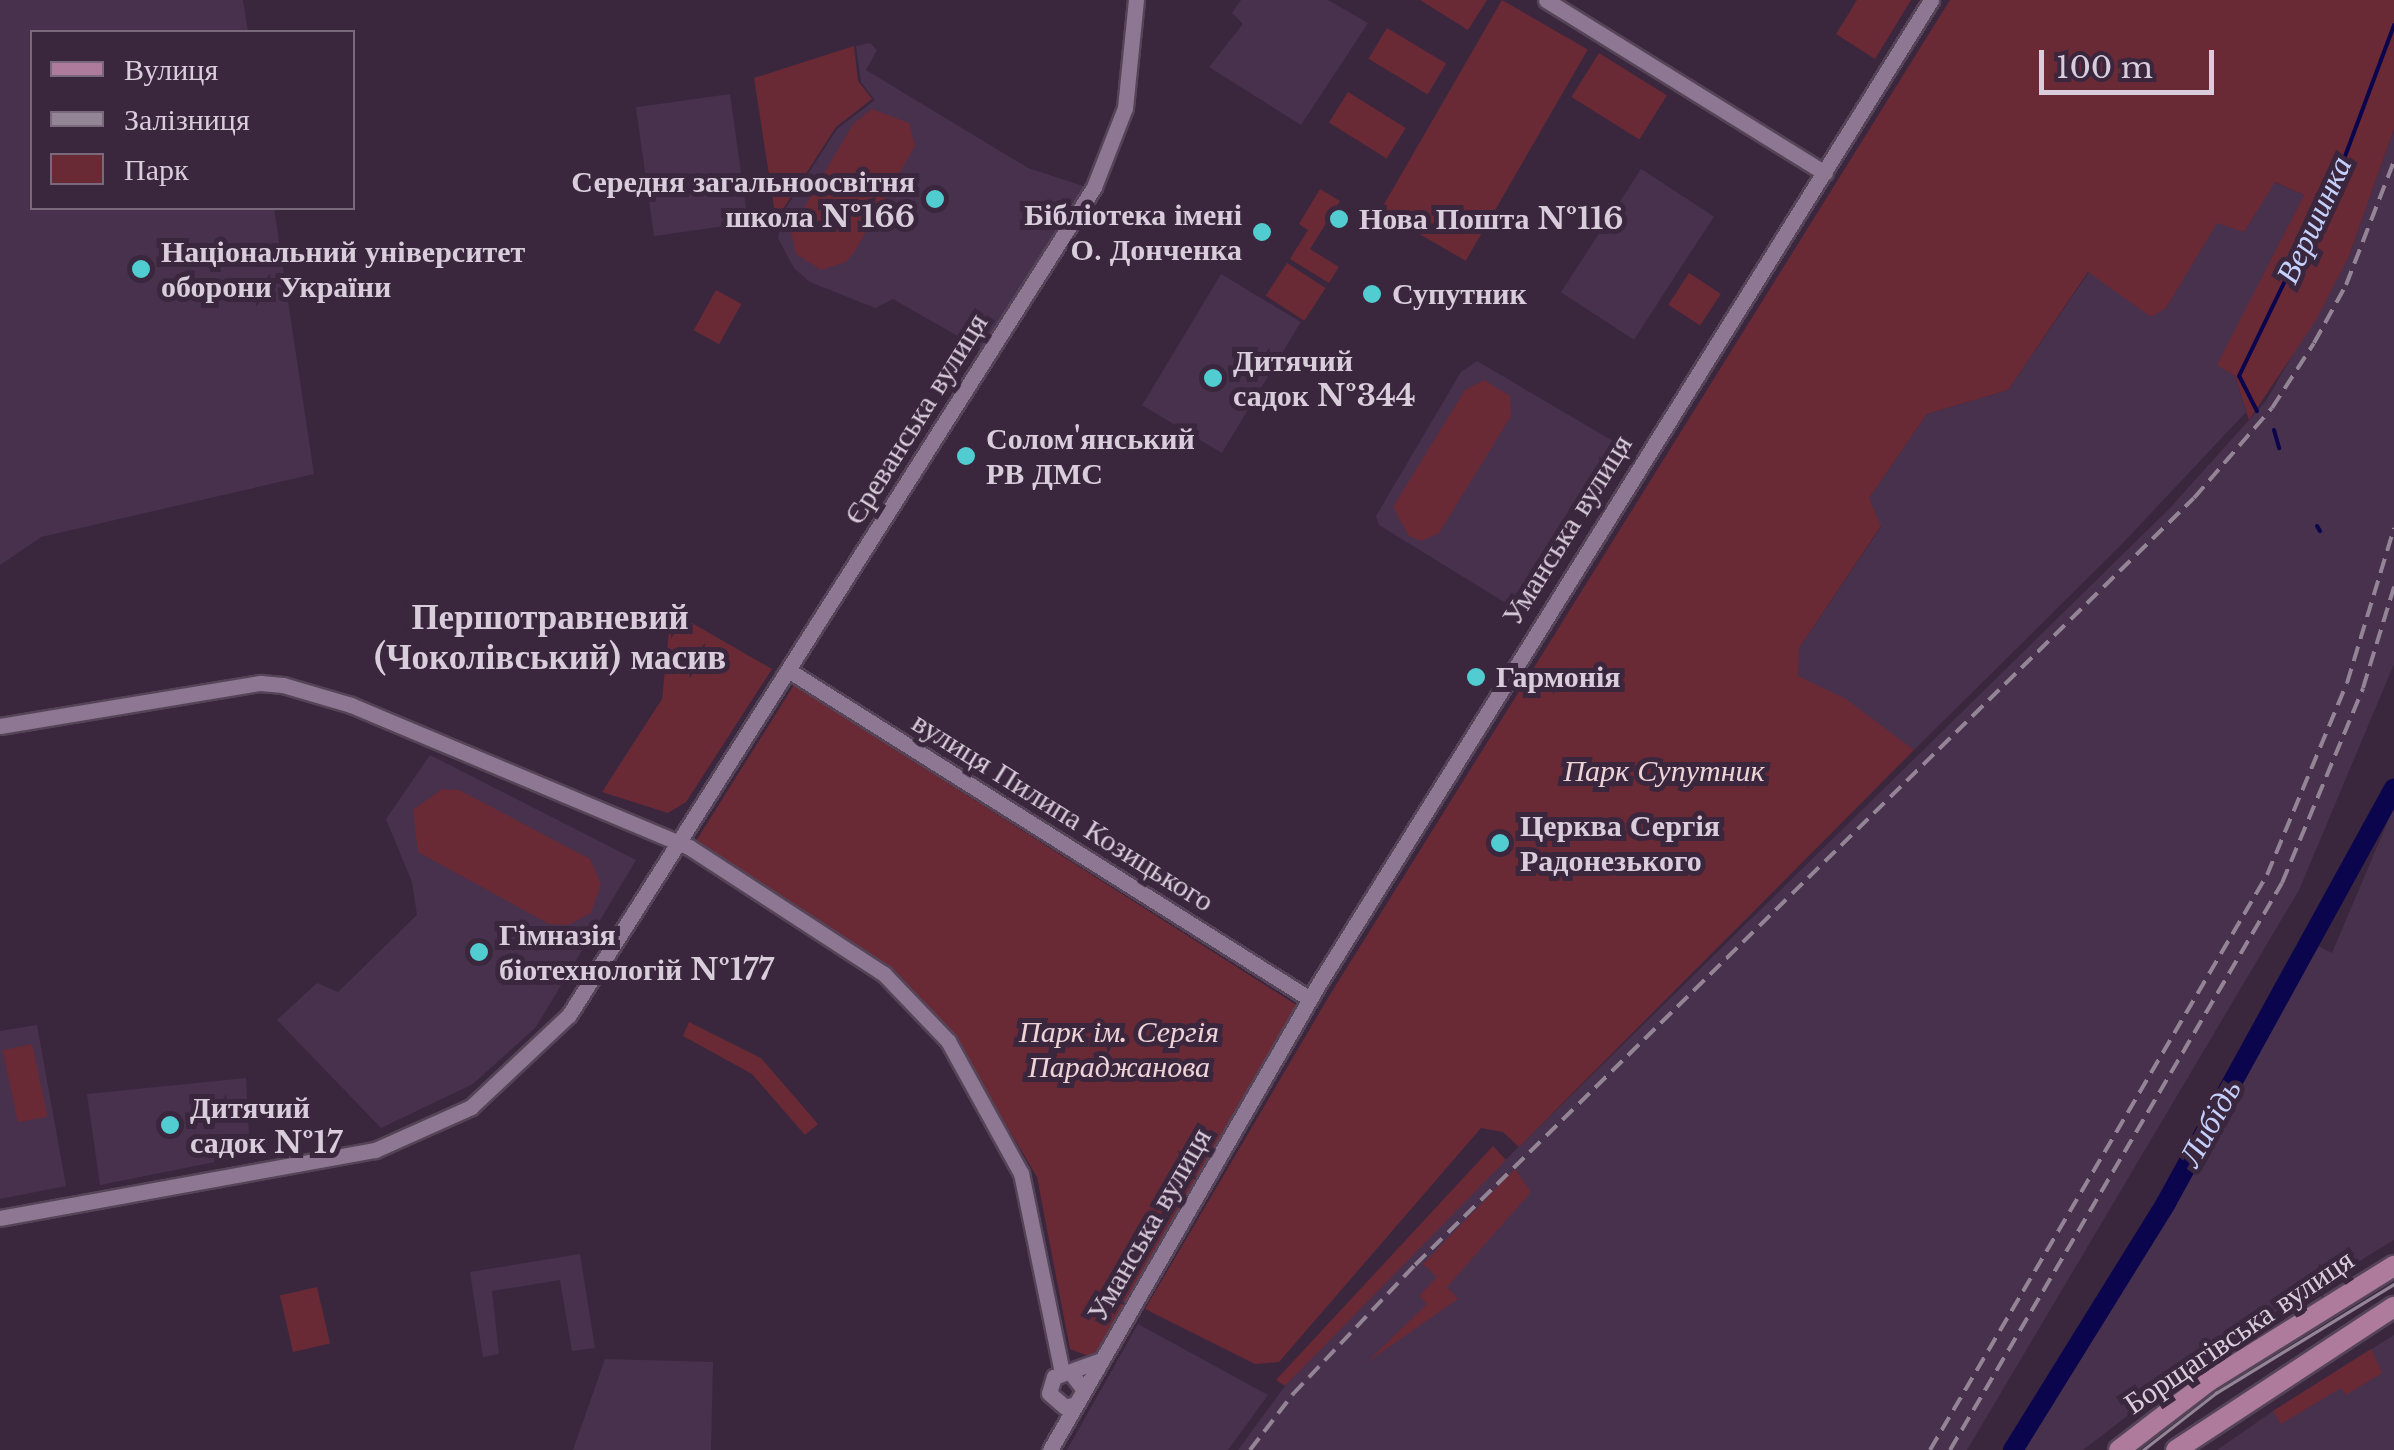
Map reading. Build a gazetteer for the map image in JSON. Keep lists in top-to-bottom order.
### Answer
{
  "streets": {
    "main road": ["Борщагівська вулиця"],
    "street": ["Єреванська вулиця", "Уманська вулиця", "вулиця Пилипа Козицького"]
  },
  "crossings": [
    ["Єреванська вулиця", "вулиця Пилипа Козицького"],
    ["Уманська вулиця", "вулиця Пилипа Козицького"]
  ],
  "districts": ["Першотравневий (Чоколівський) масив"],
  "water": ["Вершинка", "Либідь"],
  "parks": ["Парк Супутник", "Парк ім. Сергія Параджанова"],
  "places": [
    "Середня загальноосвітня школа №166",
    "Нова Пошта №116",
    "Бібліотека імені О. Донченка",
    "Національний університет оборони України",
    "Супутник",
    "Дитячий садок №344",
    "Солом'янський РВ ДМС",
    "Гармонія",
    "Церква Сергія Радонезького",
    "Гімназія біотехнологій №177",
    "Дитячий садок №17"
  ],
  "legend": ["Вулиця", "Залізниця", "Парк"],
  "scale_bar": "100 m"
}
